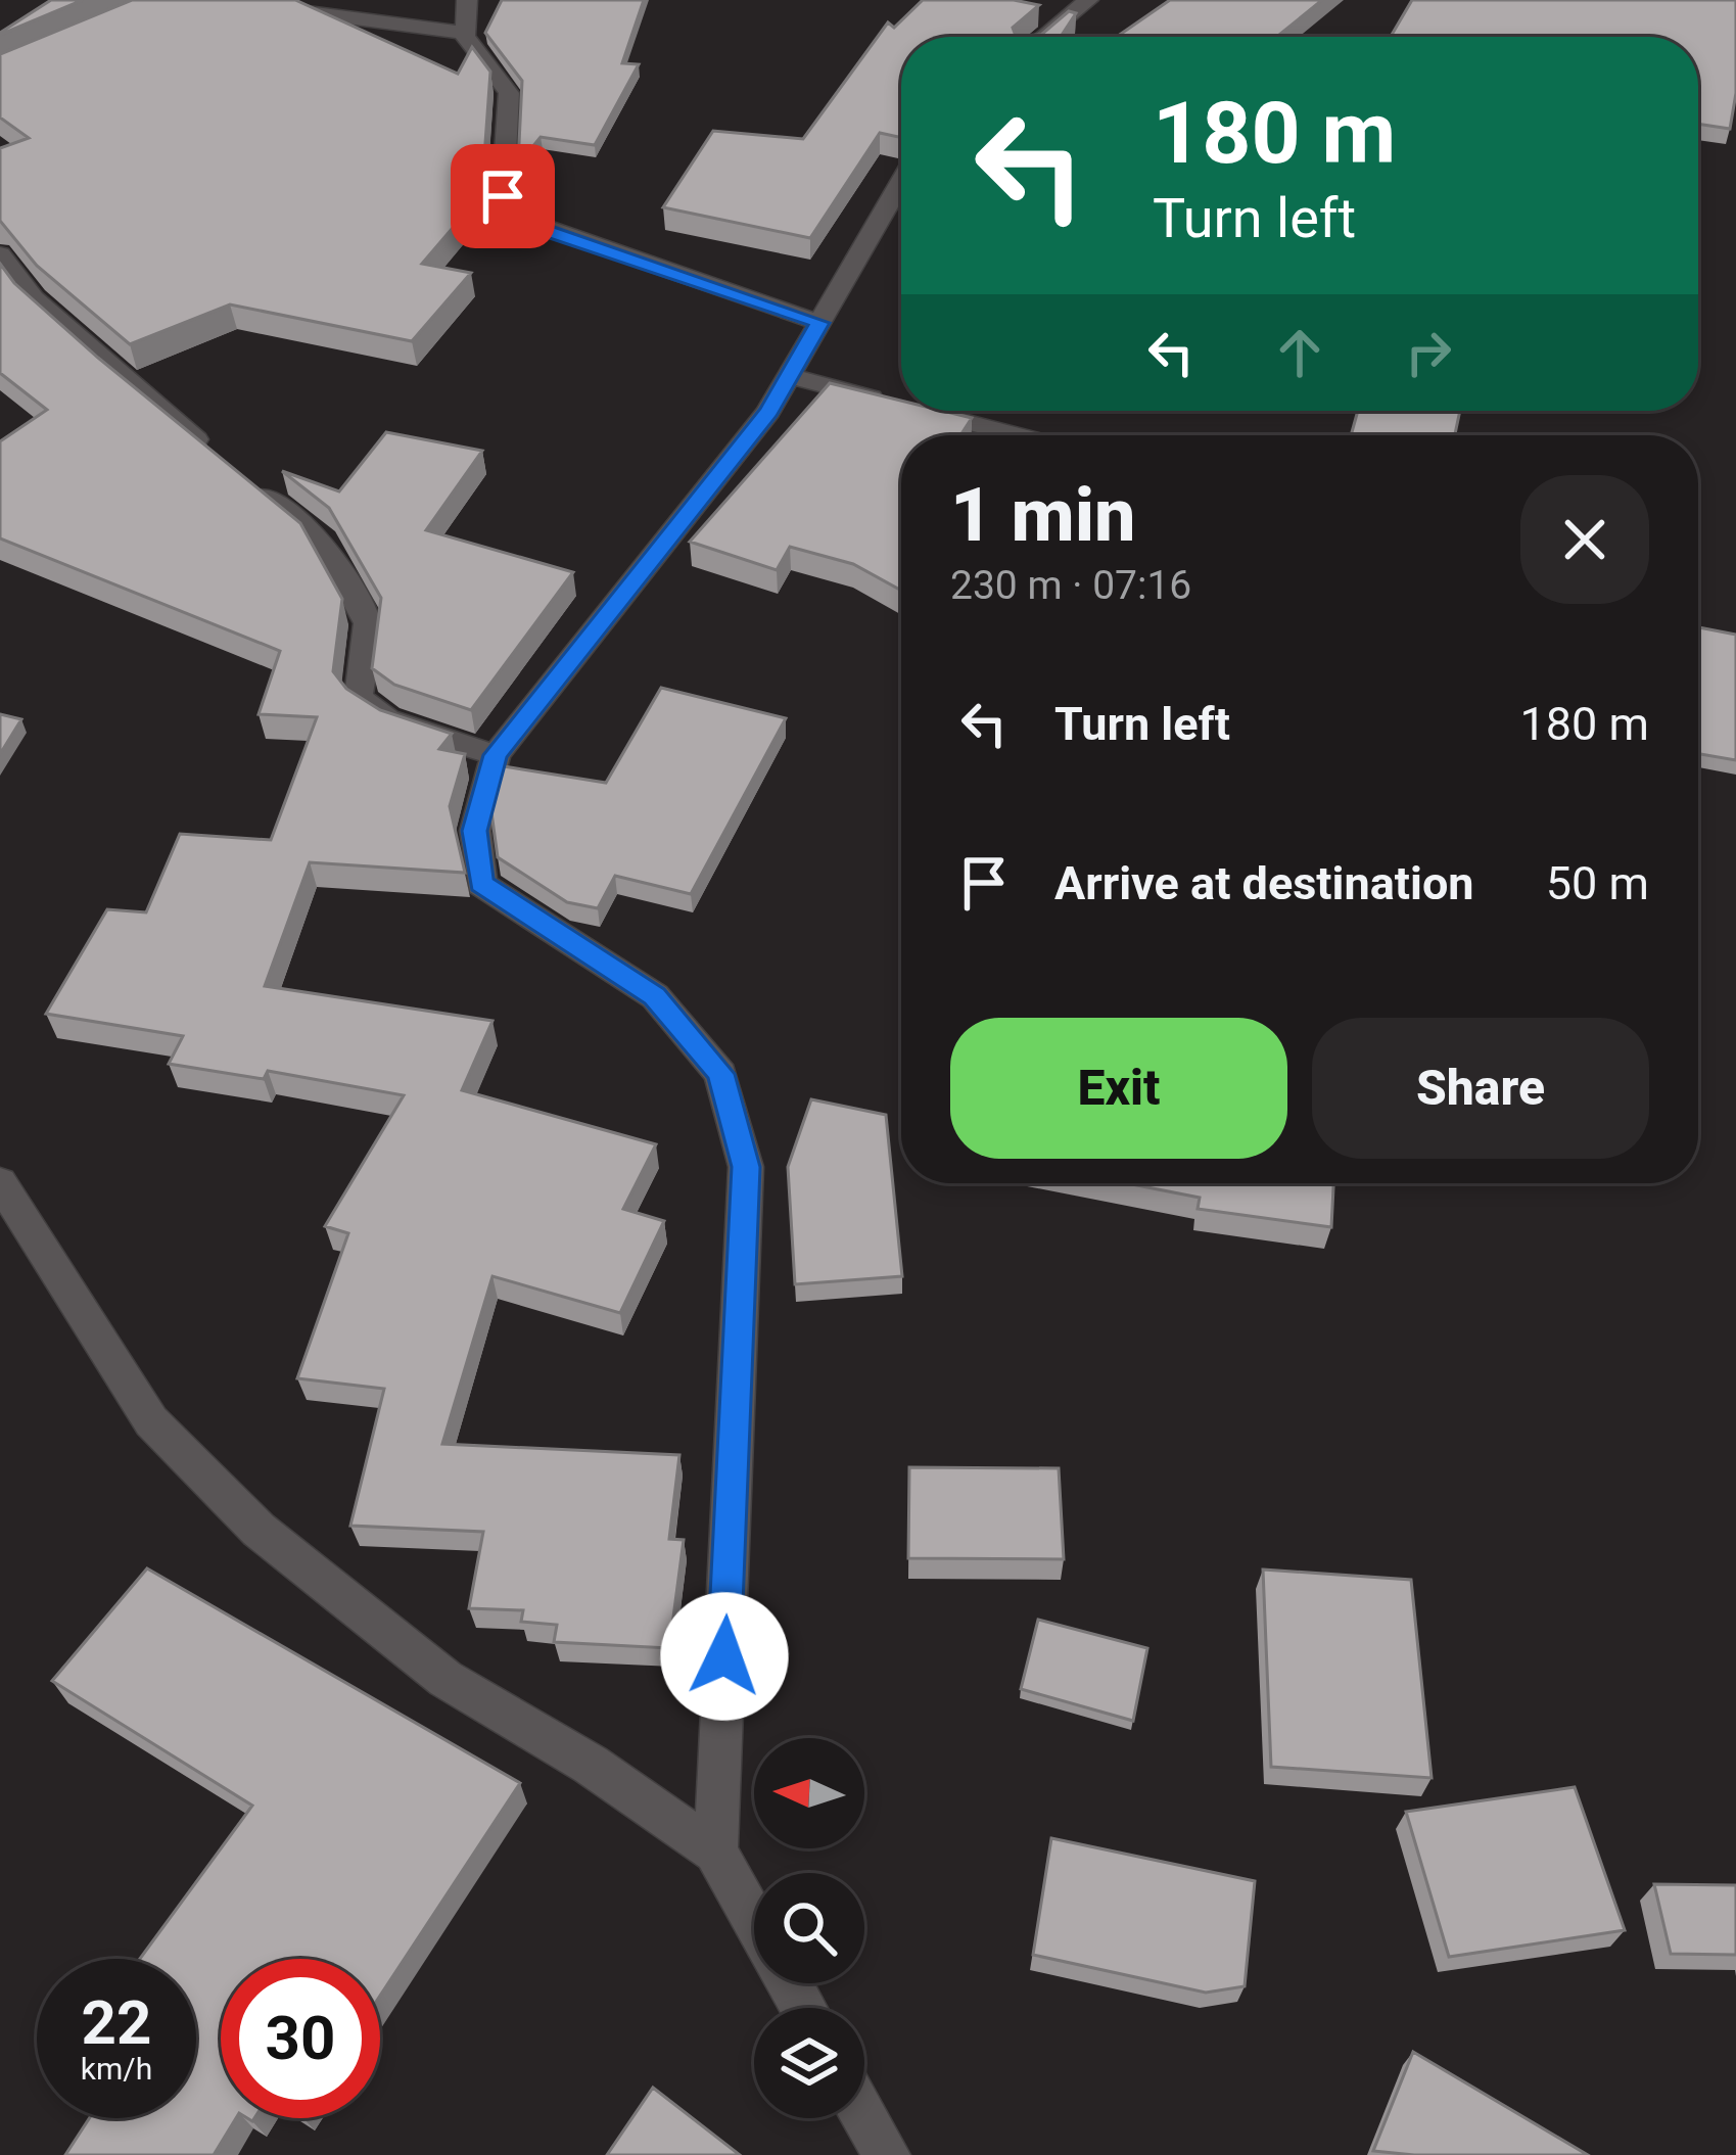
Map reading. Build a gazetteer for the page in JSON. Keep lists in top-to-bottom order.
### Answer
{
  "north": "left",
  "page": {
    "turn": ["180 m", "Turn left"],
    "heading": ["1 min", "230 m · 07:16"],
    "list": [
      {
        "name": "Turn left",
        "value": "180 m"
      },
      {
        "name": "Arrive at destination",
        "value": "50 m"
      }
    ],
    "buttons": ["Exit", "Share"],
    "speed": "22 km/h",
    "limit": "30"
  }
}
